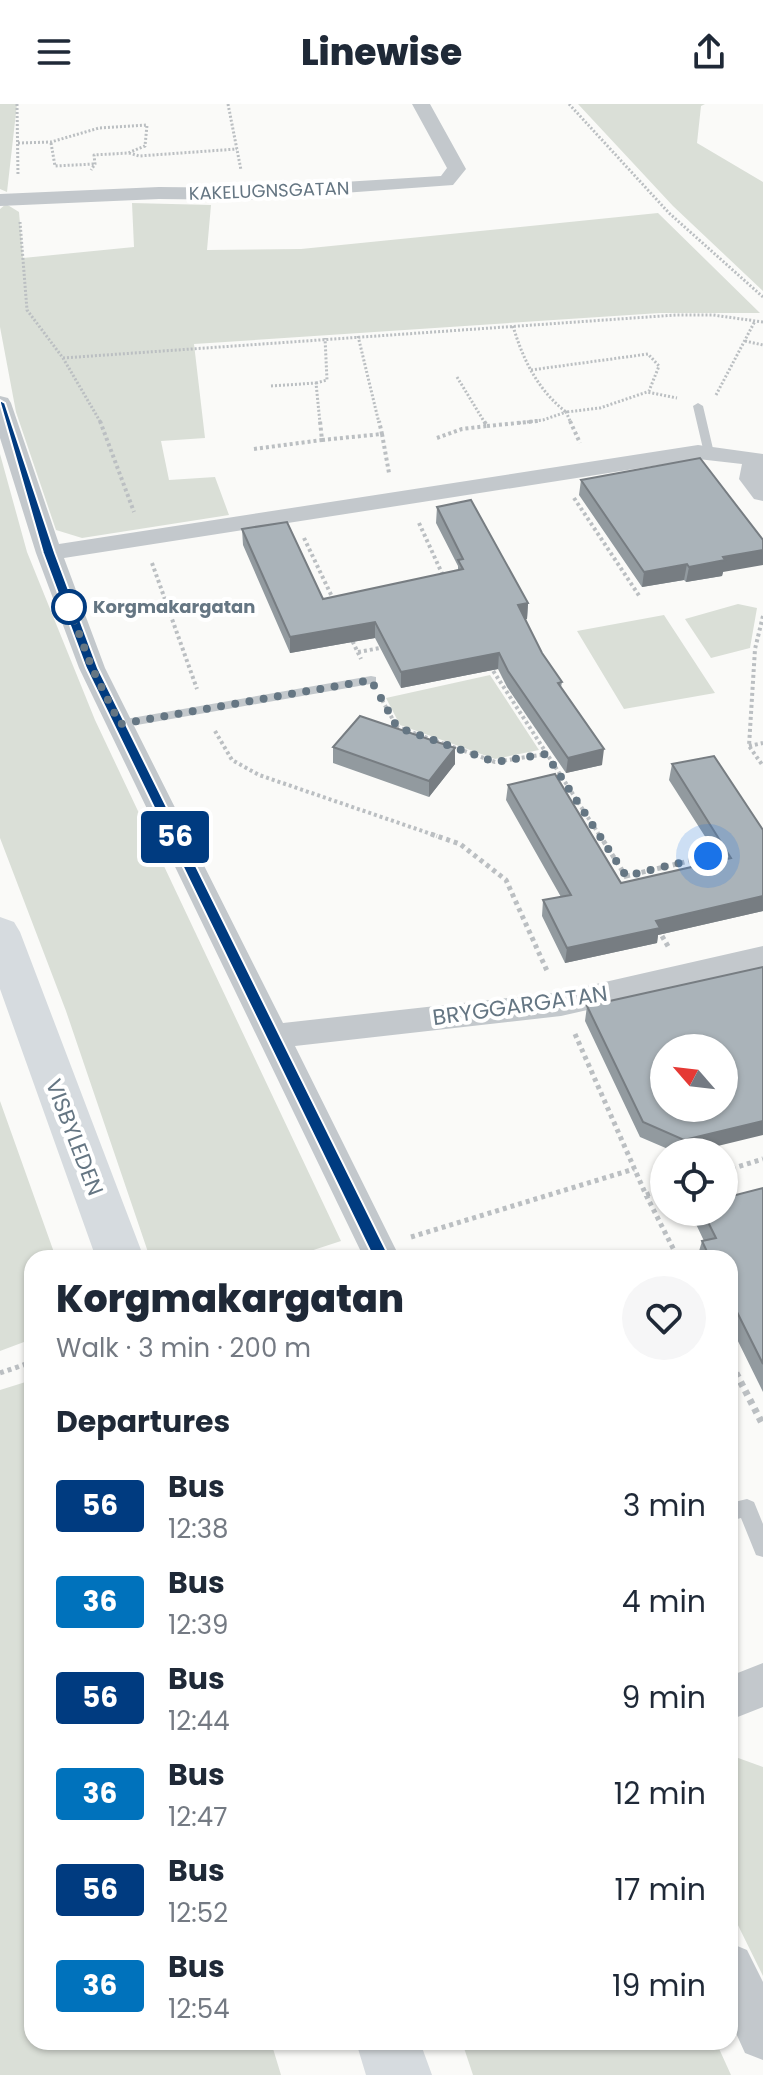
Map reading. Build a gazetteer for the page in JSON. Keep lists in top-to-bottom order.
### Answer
{
  "streets": {
    "main road": ["VISBYLEDEN"],
    "street": ["KAKELUGNSGATAN", "BRYGGARGATAN"]
  },
  "places": ["Korgmakargatan"],
  "lines": ["bus line 56"],
  "north": "top left",
  "page": {
    "header": "Linewise",
    "on_map": "56",
    "heading": [
      ["Korgmakargatan", "Walk · 3 min · 200 m"],
      "Departures"
    ],
    "list": [
      {
        "mark": "56",
        "name": "Bus",
        "note": "12:38",
        "value": "3 min"
      },
      {
        "mark": "36",
        "name": "Bus",
        "note": "12:39",
        "value": "4 min"
      },
      {
        "mark": "56",
        "name": "Bus",
        "note": "12:44",
        "value": "9 min"
      },
      {
        "mark": "36",
        "name": "Bus",
        "note": "12:47",
        "value": "12 min"
      },
      {
        "mark": "56",
        "name": "Bus",
        "note": "12:52",
        "value": "17 min"
      },
      {
        "mark": "36",
        "name": "Bus",
        "note": "12:54",
        "value": "19 min"
      }
    ]
  }
}
